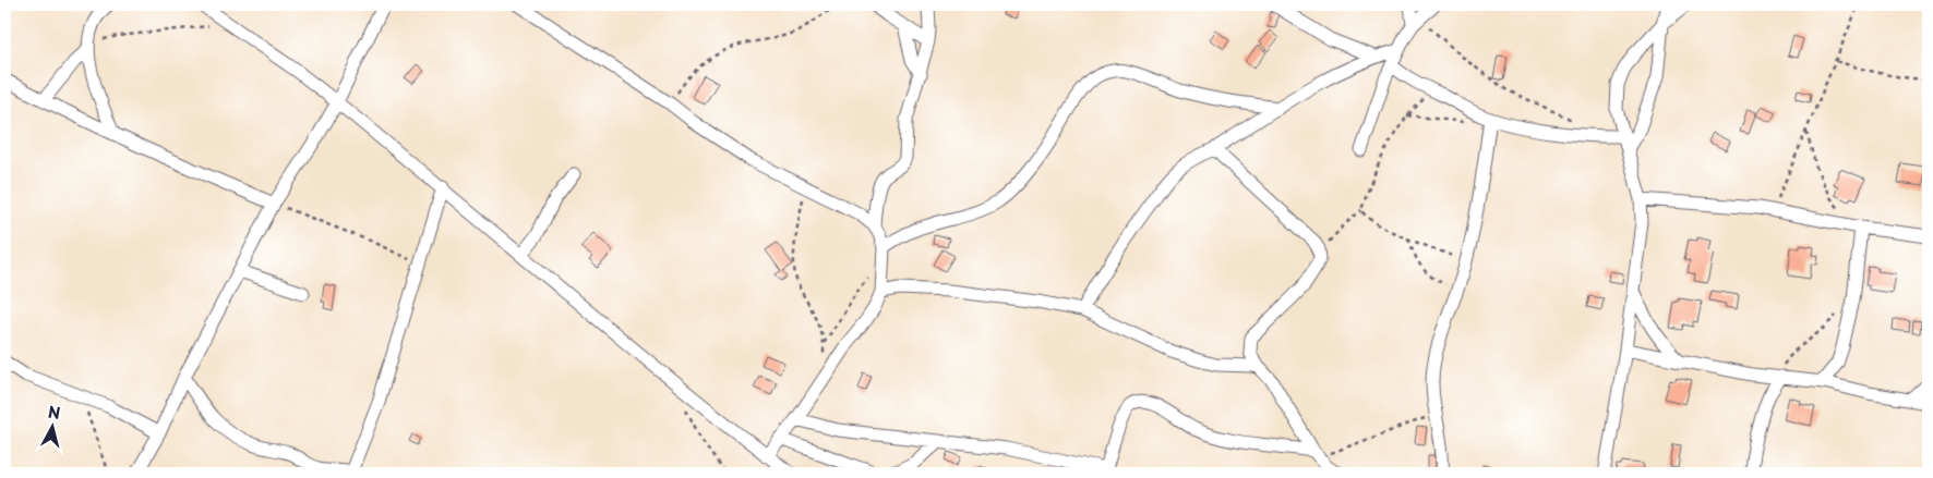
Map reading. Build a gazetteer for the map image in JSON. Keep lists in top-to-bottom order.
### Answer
{
  "north": "top"
}
